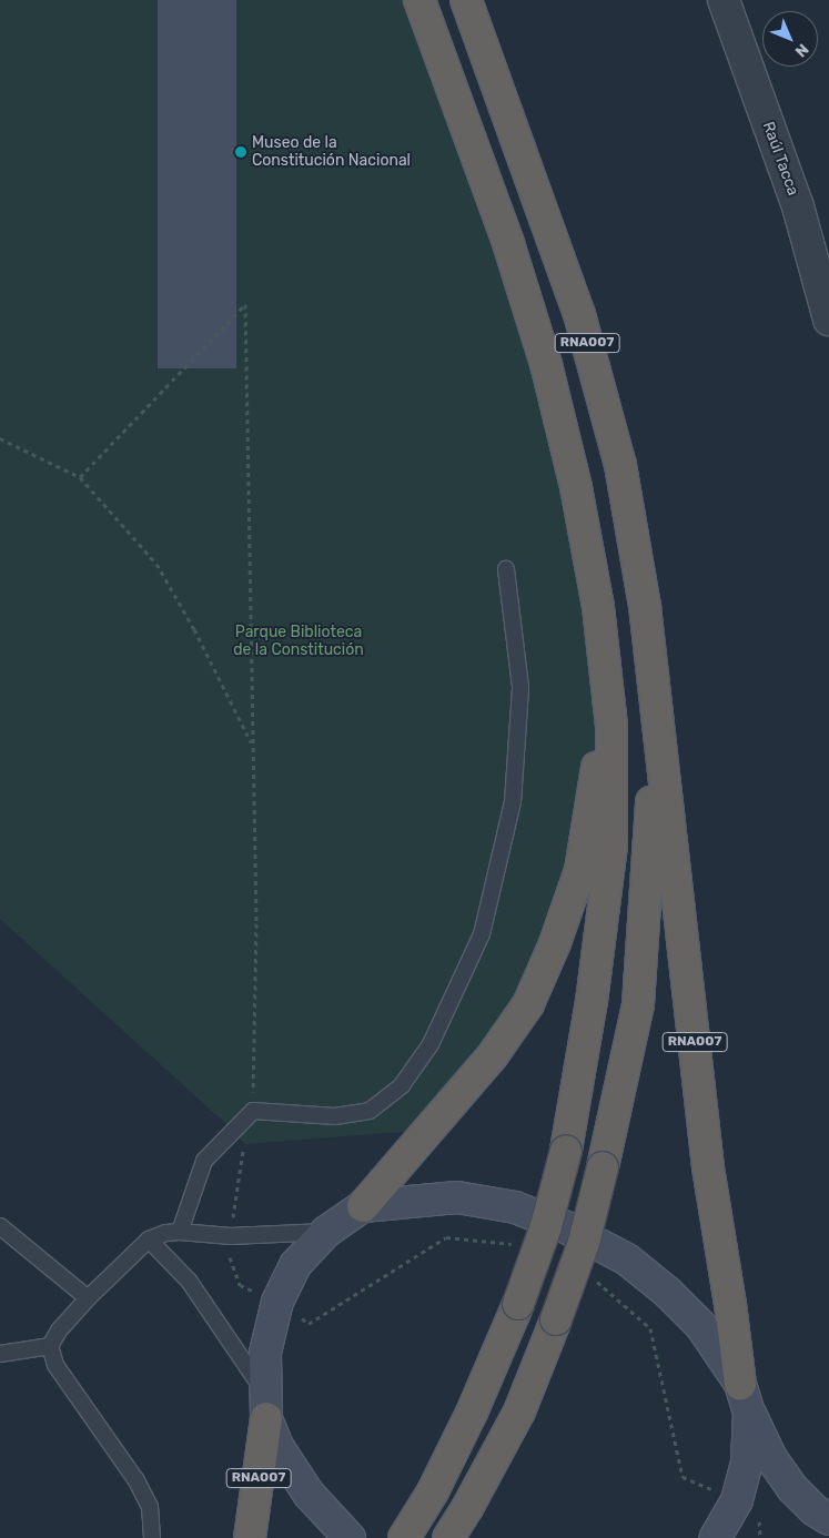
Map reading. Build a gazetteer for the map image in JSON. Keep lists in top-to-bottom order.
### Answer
{
  "streets": {
    "highway": ["RNA007"],
    "street": ["Raúl Tacca"]
  },
  "parks": ["Parque Biblioteca de la Constitución"],
  "places": ["Museo de la Constitución Nacional"],
  "north": "bottom right"
}
